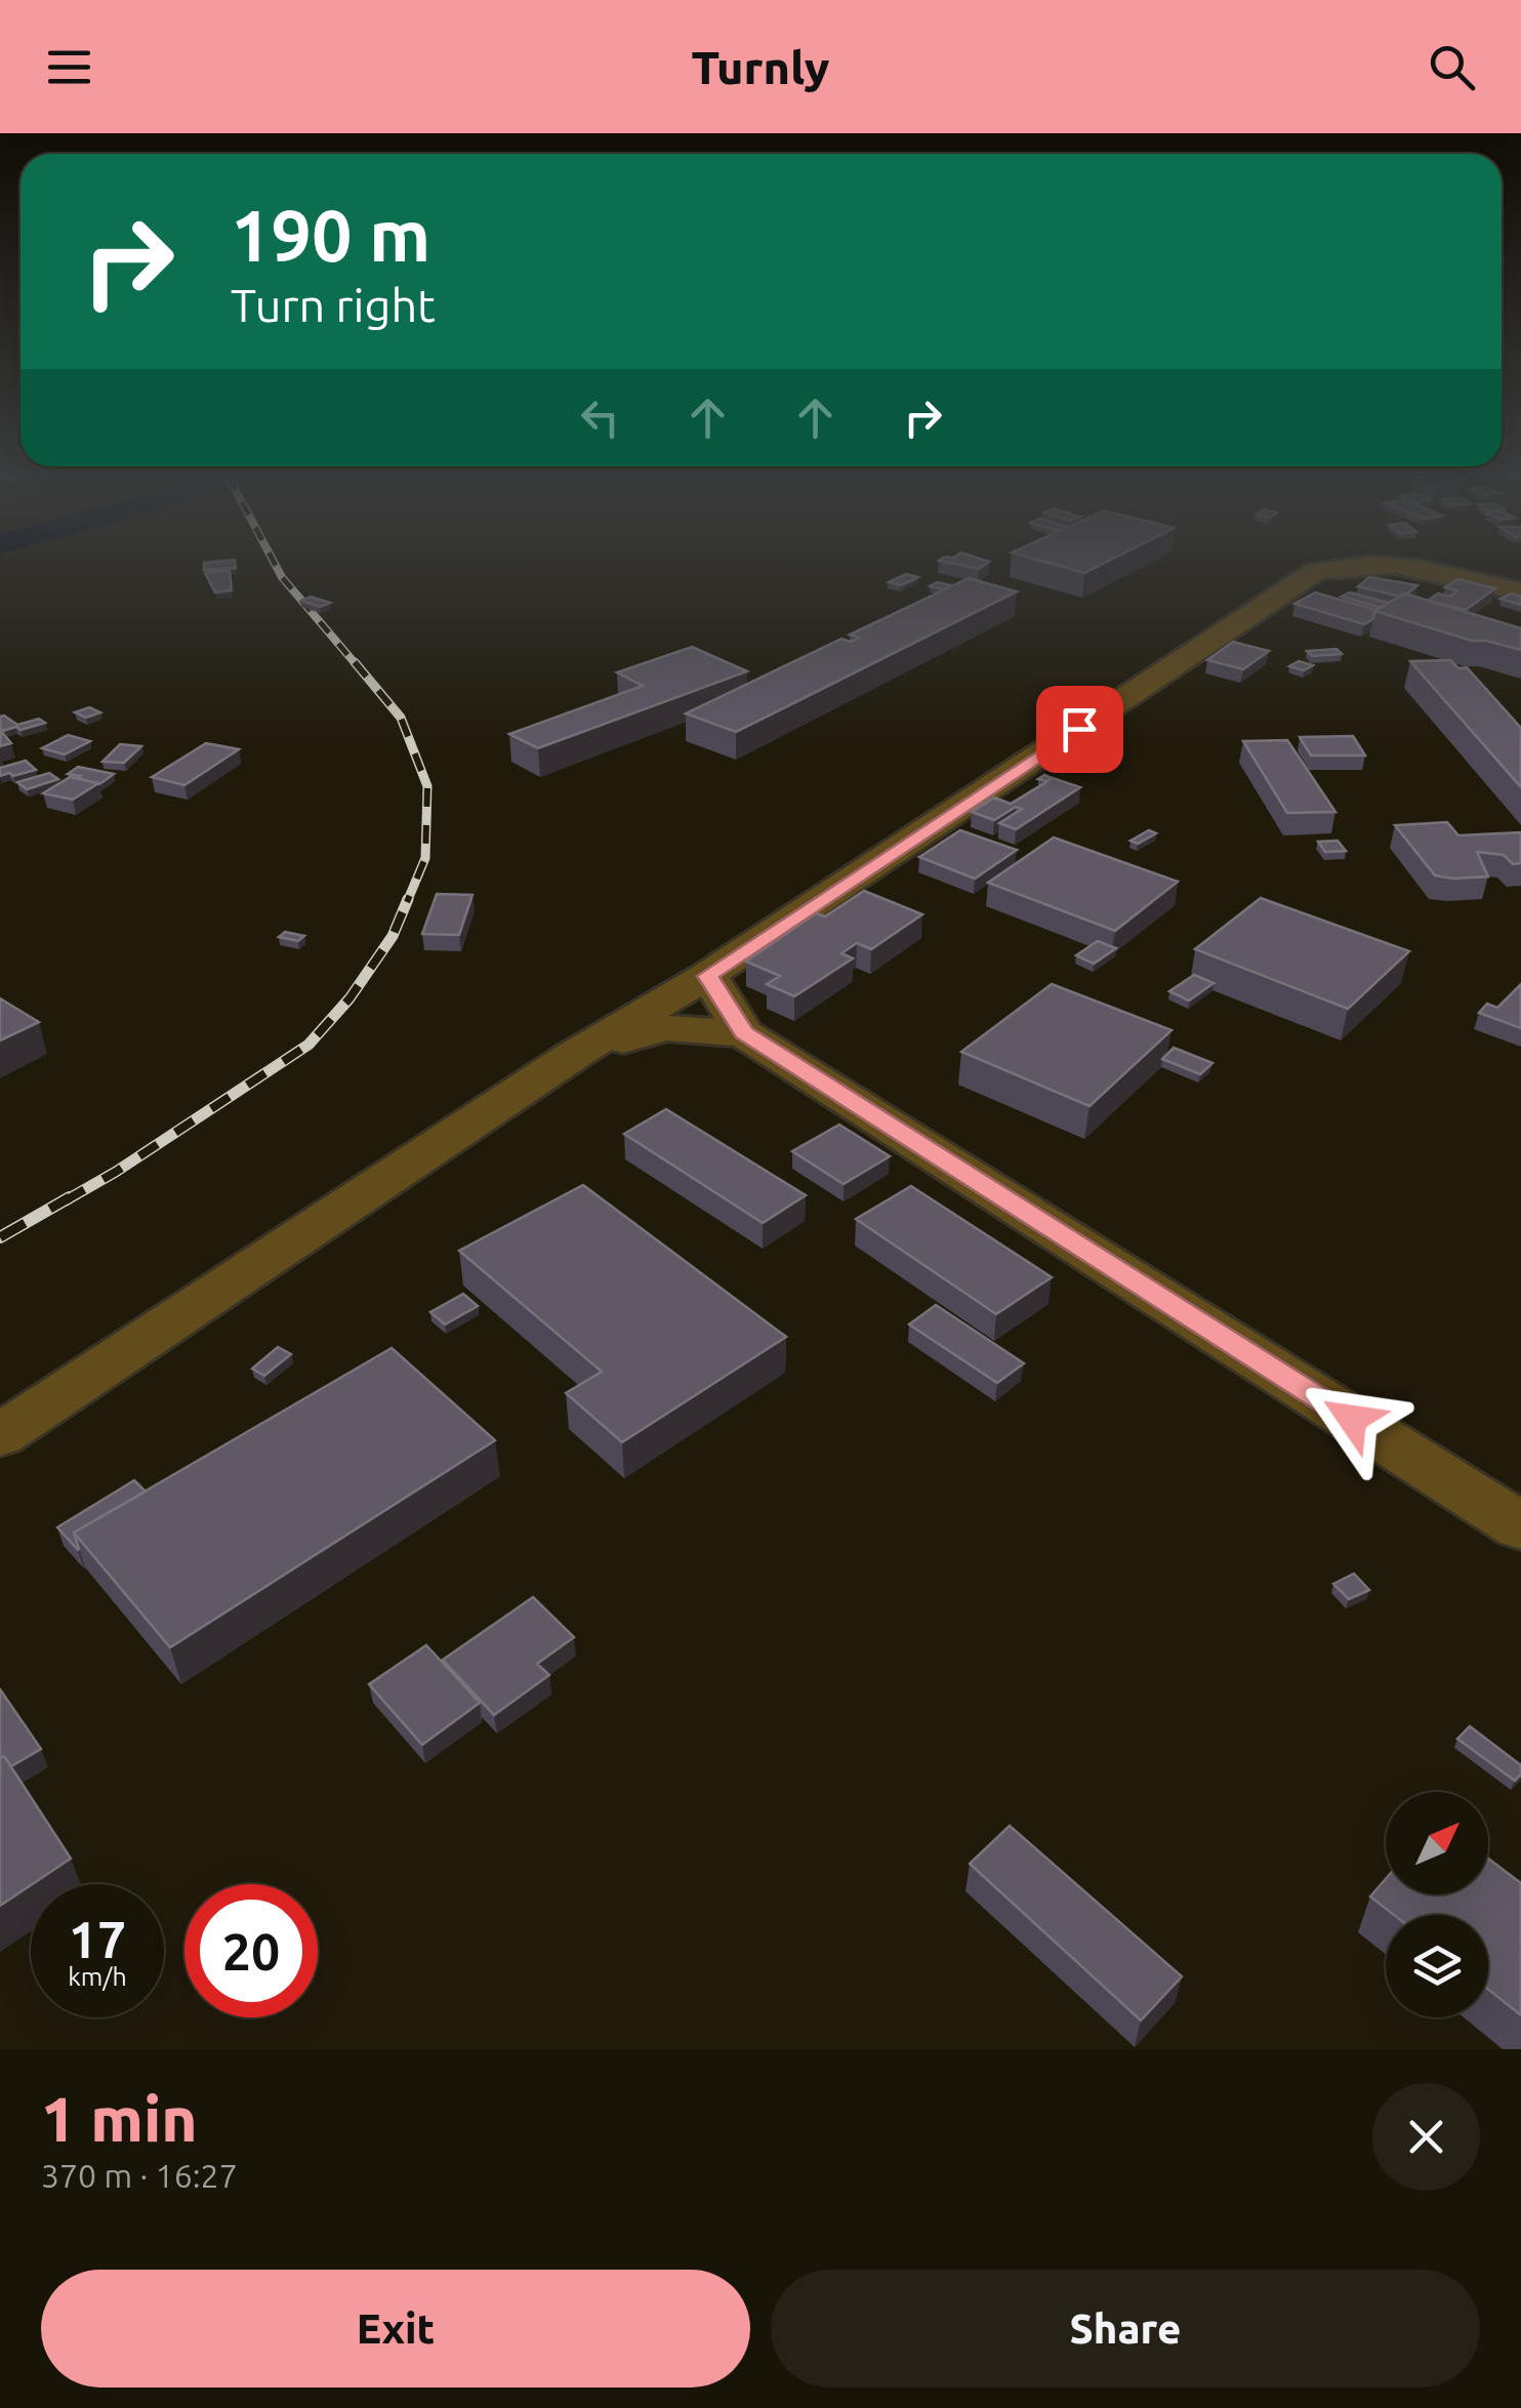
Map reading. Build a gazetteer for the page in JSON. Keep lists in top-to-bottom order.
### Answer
{
  "north": "top right",
  "page": {
    "header": "Turnly",
    "turn": ["190 m", "Turn right"],
    "speed": "17 km/h",
    "limit": "20",
    "heading": ["1 min", "370 m · 16:27"],
    "buttons": ["Exit", "Share"]
  }
}
